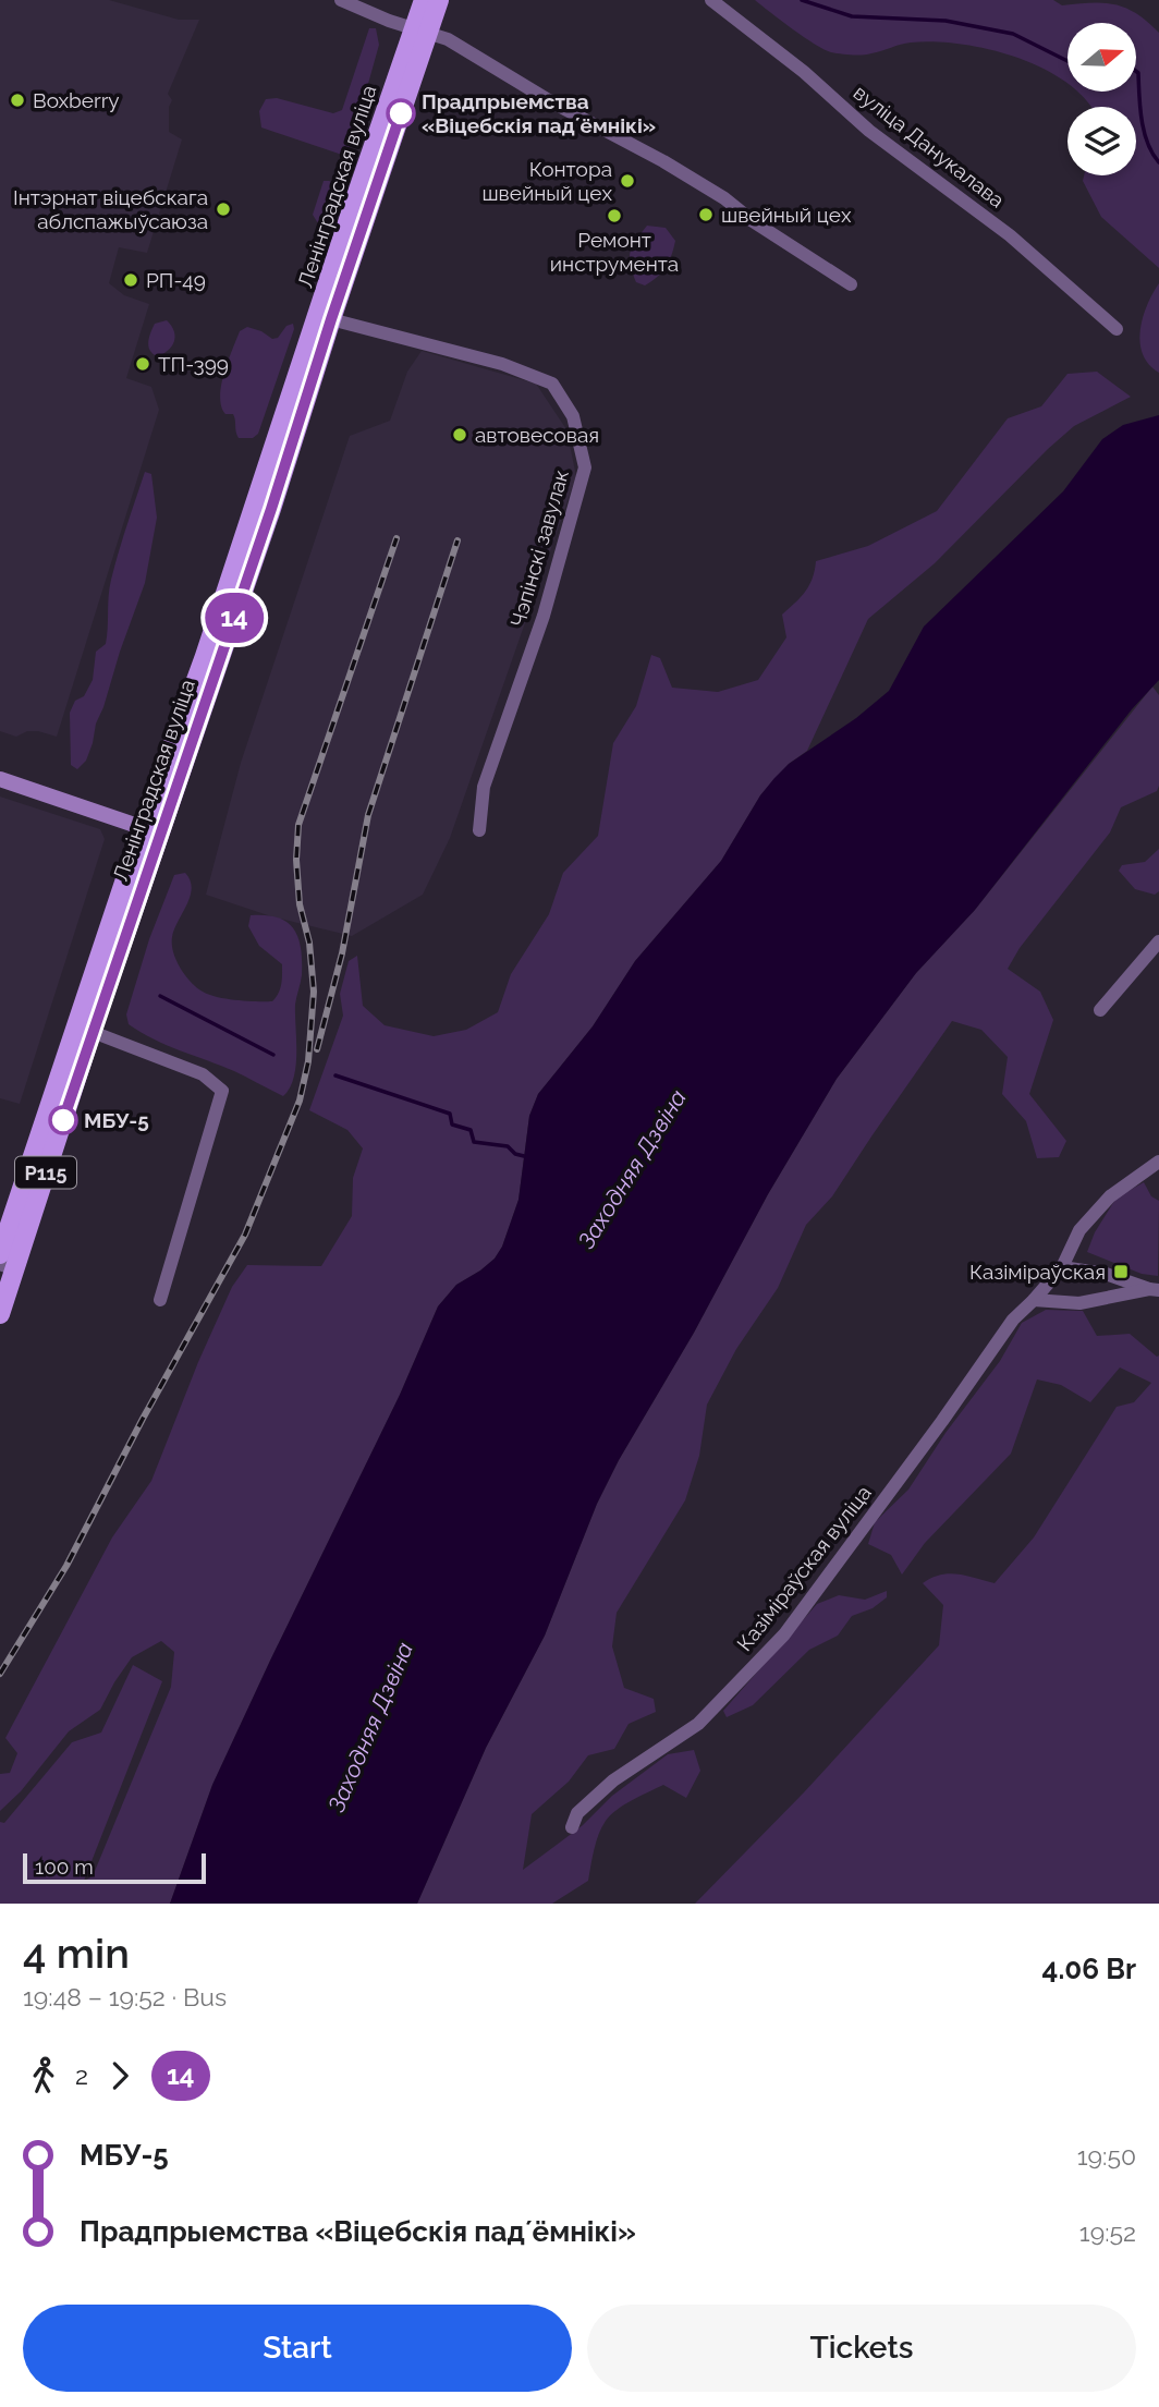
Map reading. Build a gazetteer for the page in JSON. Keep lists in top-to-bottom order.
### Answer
{
  "streets": {
    "main road": ["Ленінградская вуліца", "Р115"],
    "street": ["вуліца Данукалава", "Чэпінскі завулак", "Казіміраўская вуліца"]
  },
  "crossings": [
    ["Ленінградская вуліца", "Чэпінскі завулак"]
  ],
  "water": ["Заходняя Дзвіна"],
  "places": {
    "other": [
      "Boxberry",
      "Прадпрыемства «Віцебскія падʼёмнікі»",
      "Контора швейный цех",
      "Інтэрнат віцебскага аблспажыўсаюза",
      "швейный цех",
      "Ремонт инструмента",
      "РП-49",
      "ТП-399",
      "автовесовая",
      "МБУ-5"
    ],
    "transit": ["Казіміраўская"]
  },
  "lines": ["bus line 14"],
  "scale_bar": "100 m",
  "north": "right",
  "page": {
    "on_map": "14",
    "scale": "100 m",
    "heading": ["4 min", "19:48 – 19:52 · Bus", "4.06 Br"],
    "legs": ["2", "14"],
    "list": [
      {
        "name": "МБУ-5",
        "value": "19:50"
      },
      {
        "name": "Прадпрыемства «Віцебскія падʼёмнікі»",
        "value": "19:52"
      }
    ],
    "buttons": ["Start", "Tickets"]
  }
}
